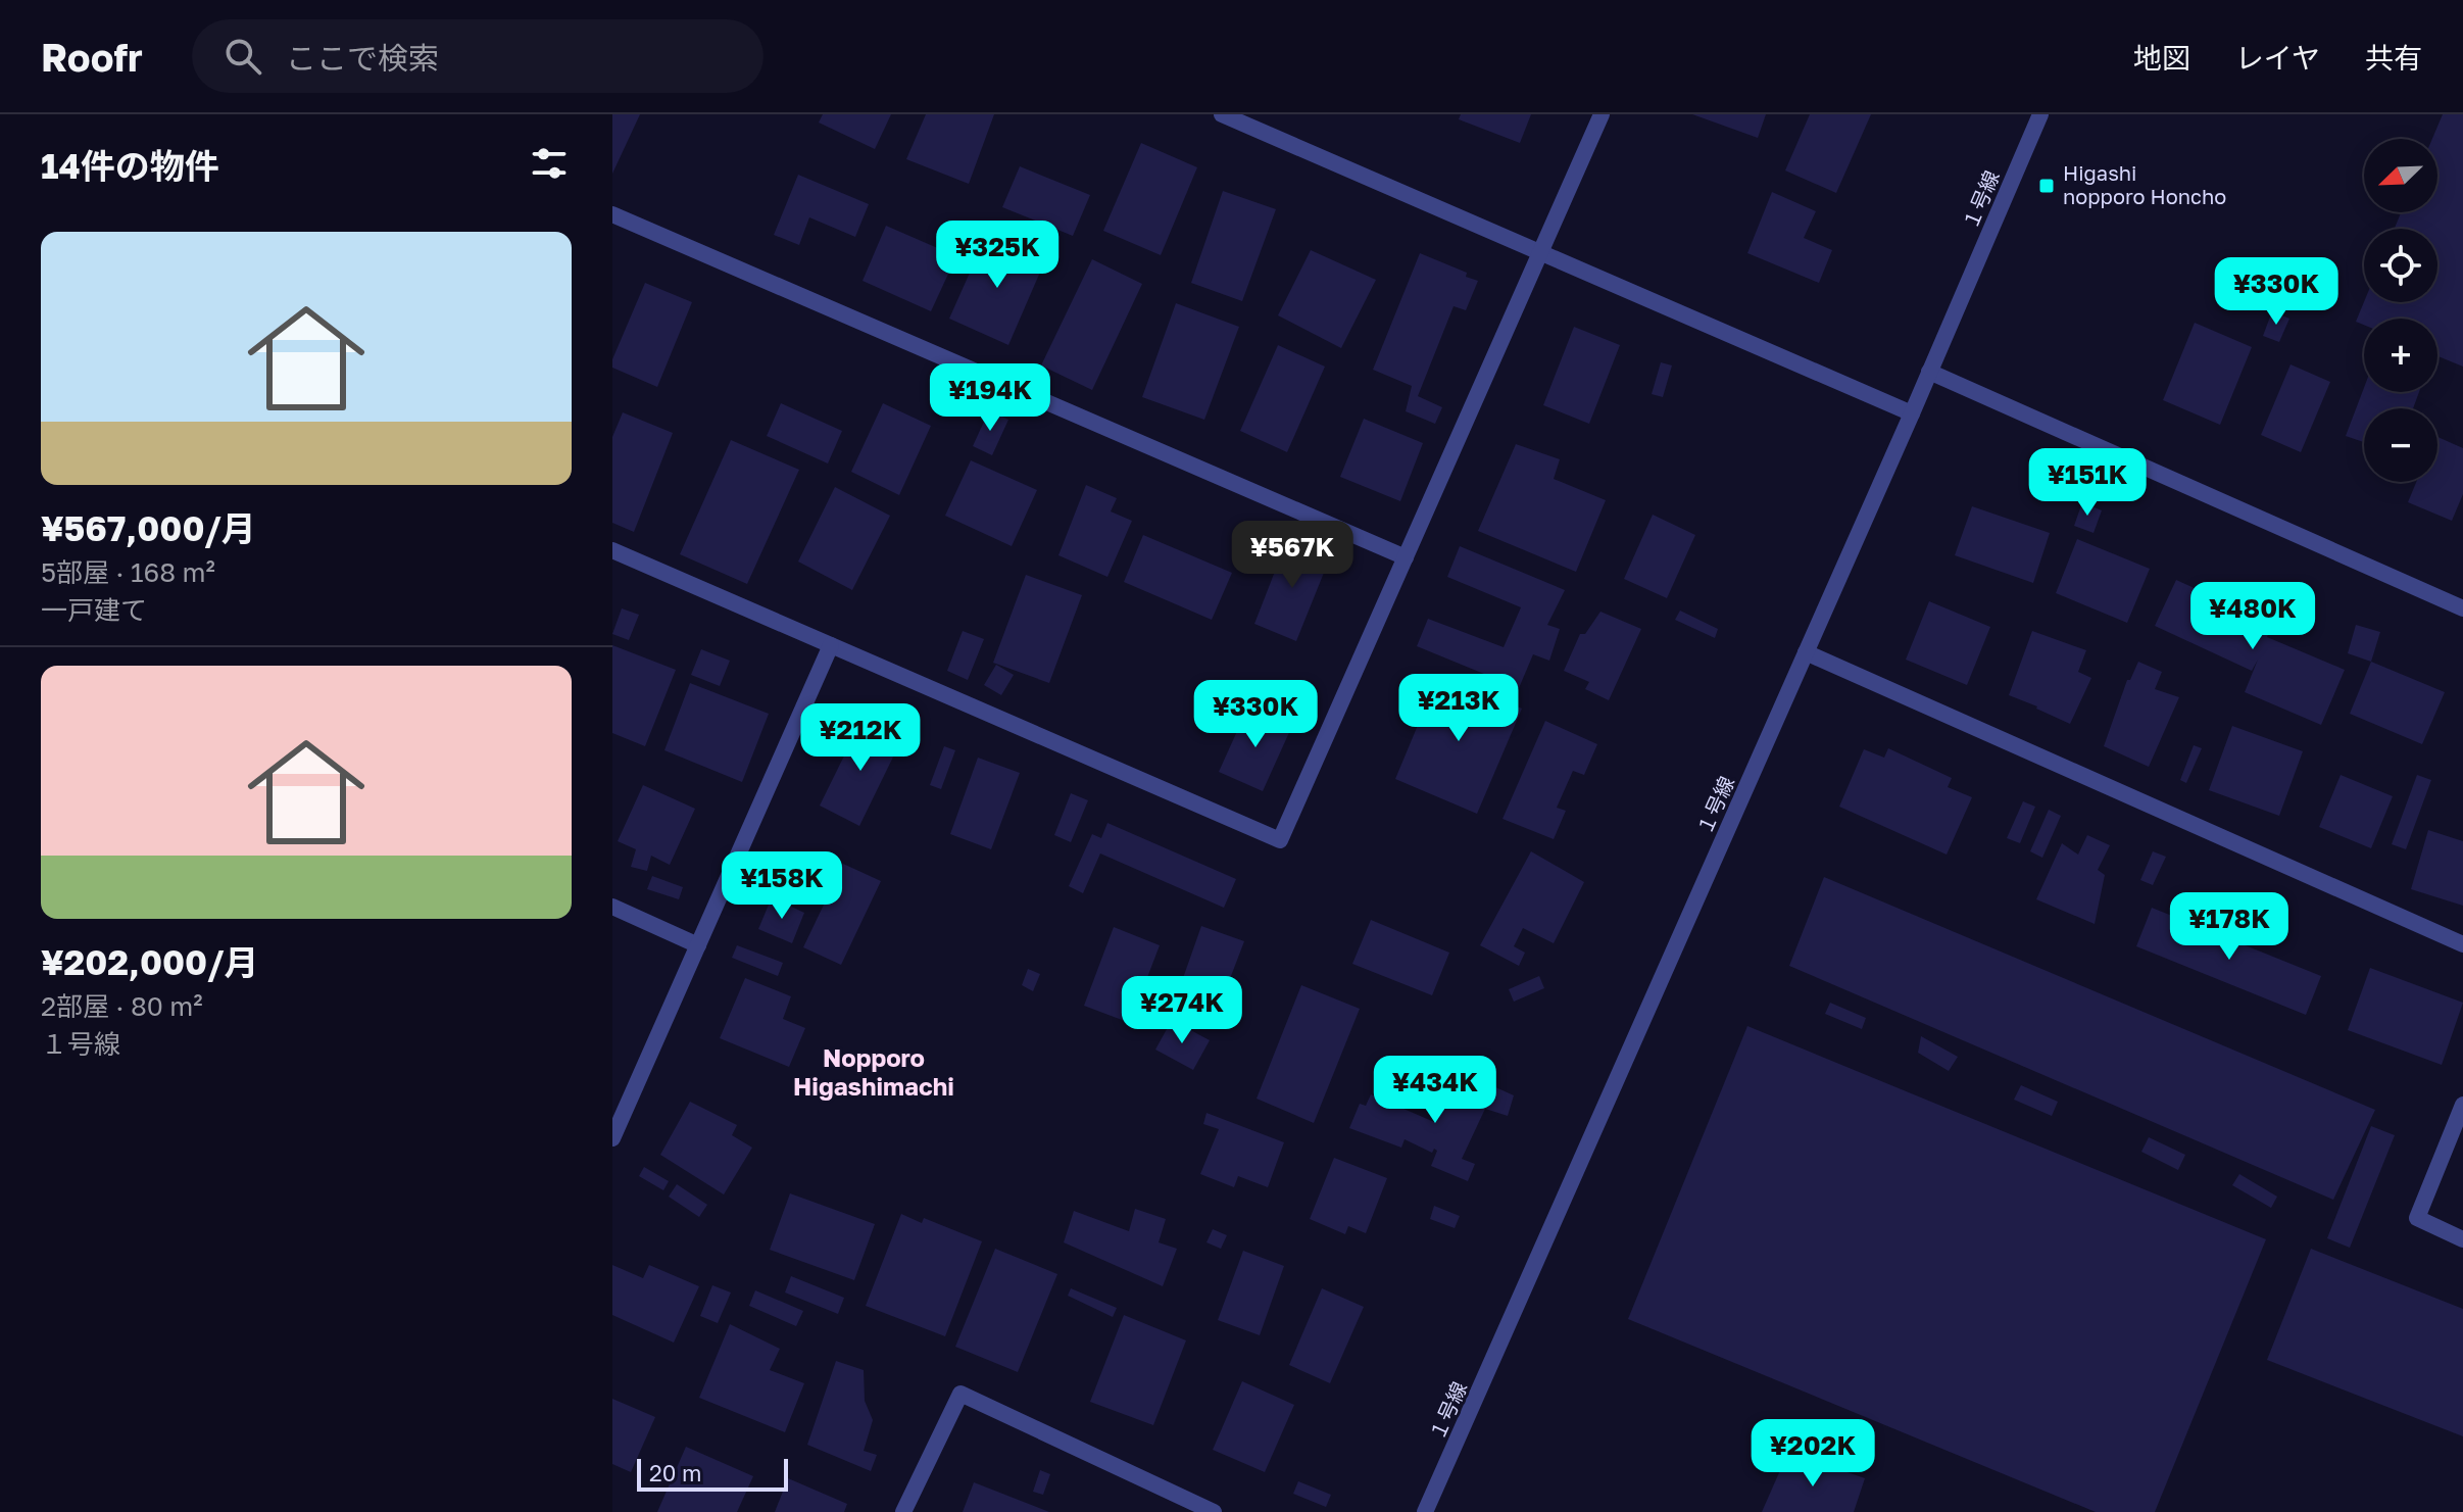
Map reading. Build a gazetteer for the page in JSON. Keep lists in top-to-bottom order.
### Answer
{
  "streets": {
    "street": ["１号線"]
  },
  "districts": ["Nopporo Higashimachi"],
  "places": {
    "transit": ["Higashi nopporo Honcho"]
  },
  "scale_bar": "20 m",
  "north": "bottom left",
  "page": {
    "header": "Roofr",
    "search": "ここで検索",
    "nav": ["地図", "レイヤ", "共有"],
    "heading": "14件の物件",
    "map_buttons": ["+", "−"],
    "list": [
      {
        "name": "¥567,000/月",
        "note": "5部屋 · 168 m² · 一戸建て"
      },
      {
        "name": "¥202,000/月",
        "note": "2部屋 · 80 m² · １号線"
      }
    ],
    "price": [
      "¥325K",
      "¥330K",
      "¥194K",
      "¥151K",
      "¥567K",
      "¥480K",
      "¥213K",
      "¥330K",
      "¥212K",
      "¥158K",
      "¥178K",
      "¥274K",
      "¥434K",
      "¥202K"
    ],
    "scale": "20 m"
  }
}
